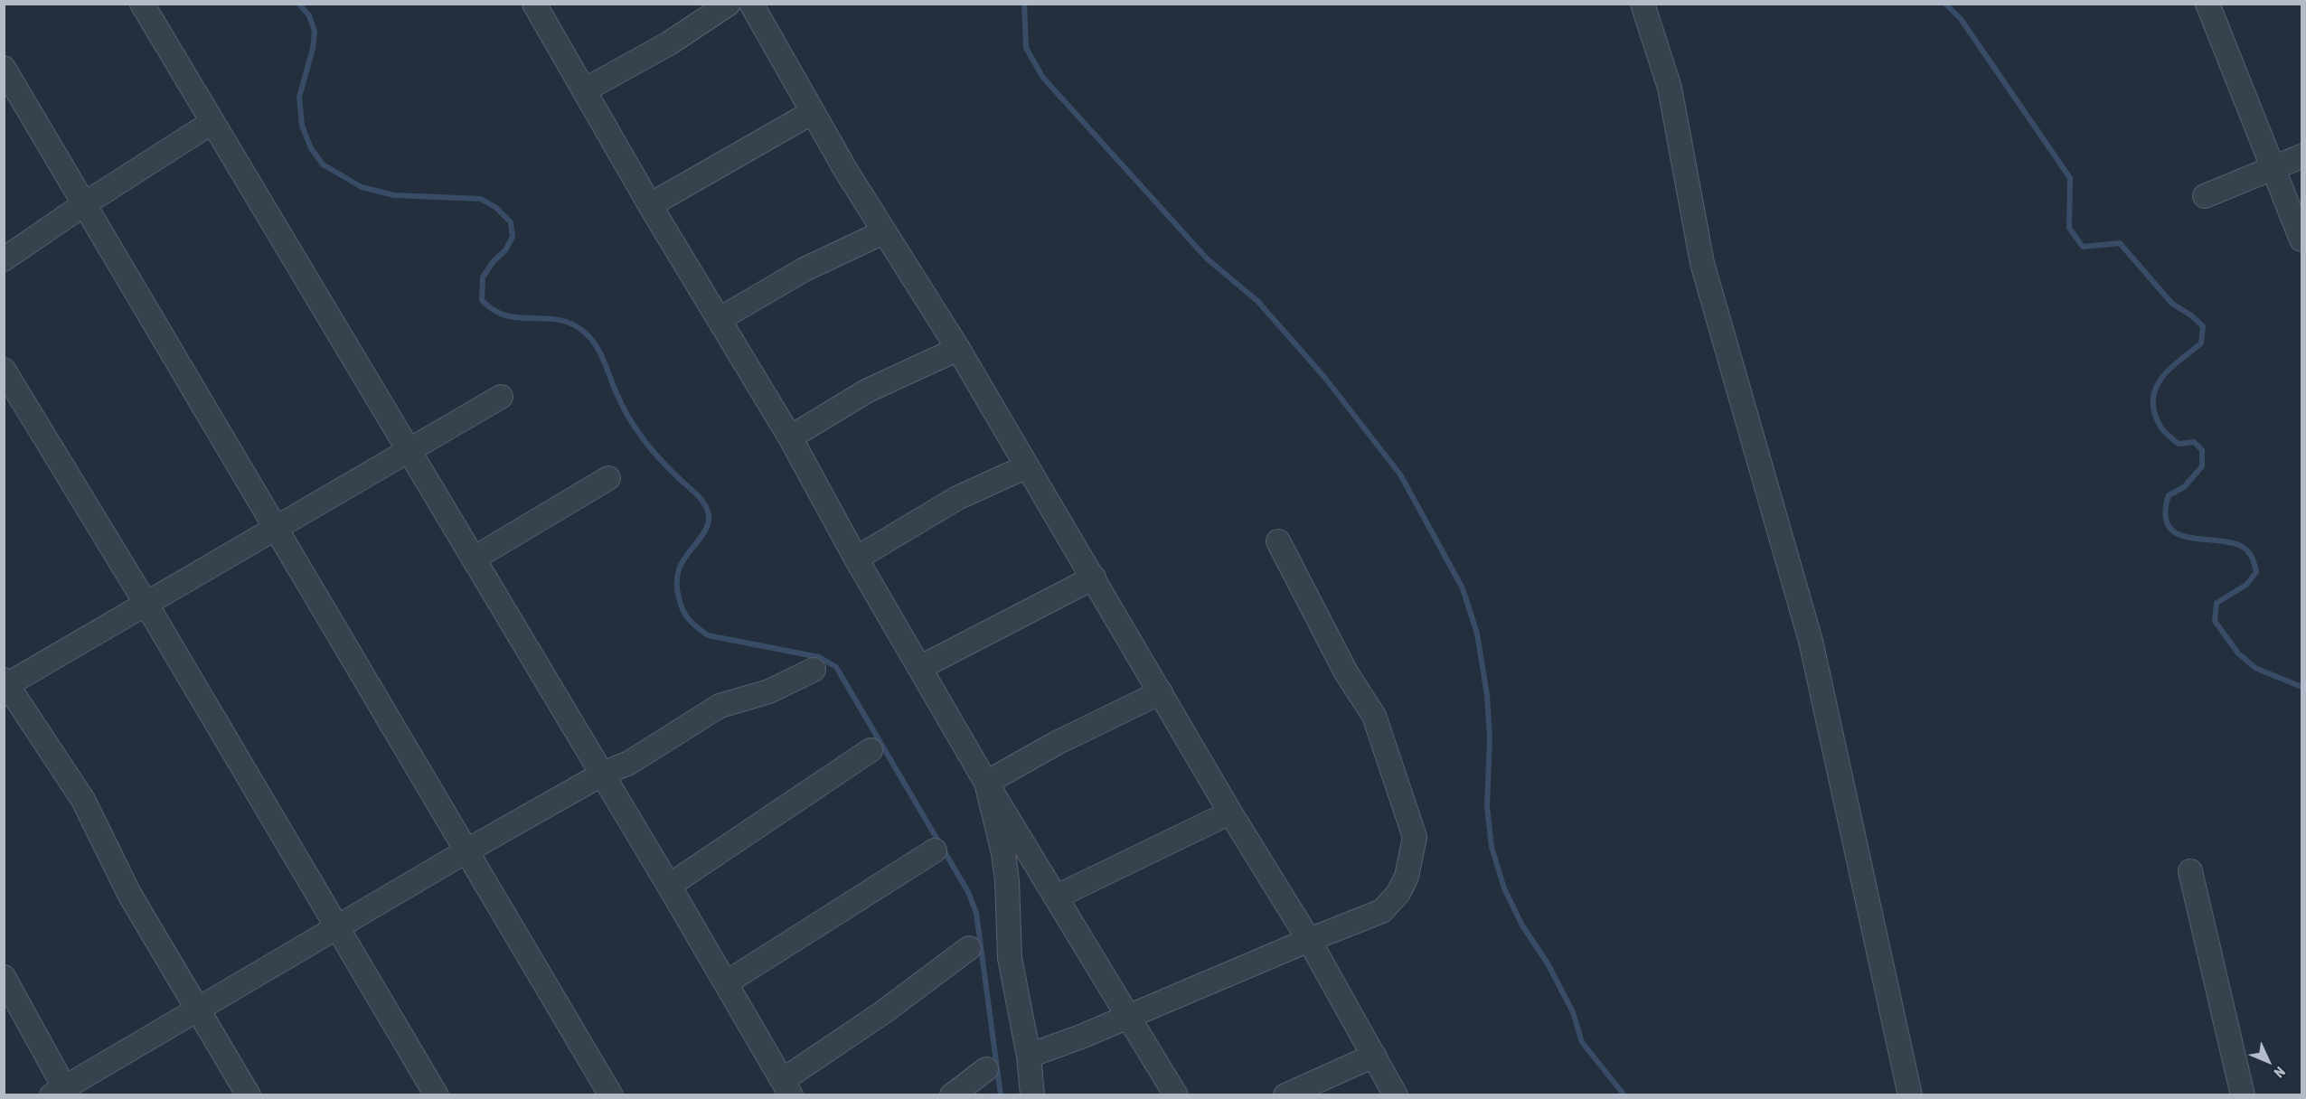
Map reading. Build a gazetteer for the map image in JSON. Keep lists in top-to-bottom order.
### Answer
{
  "north": "bottom right"
}
